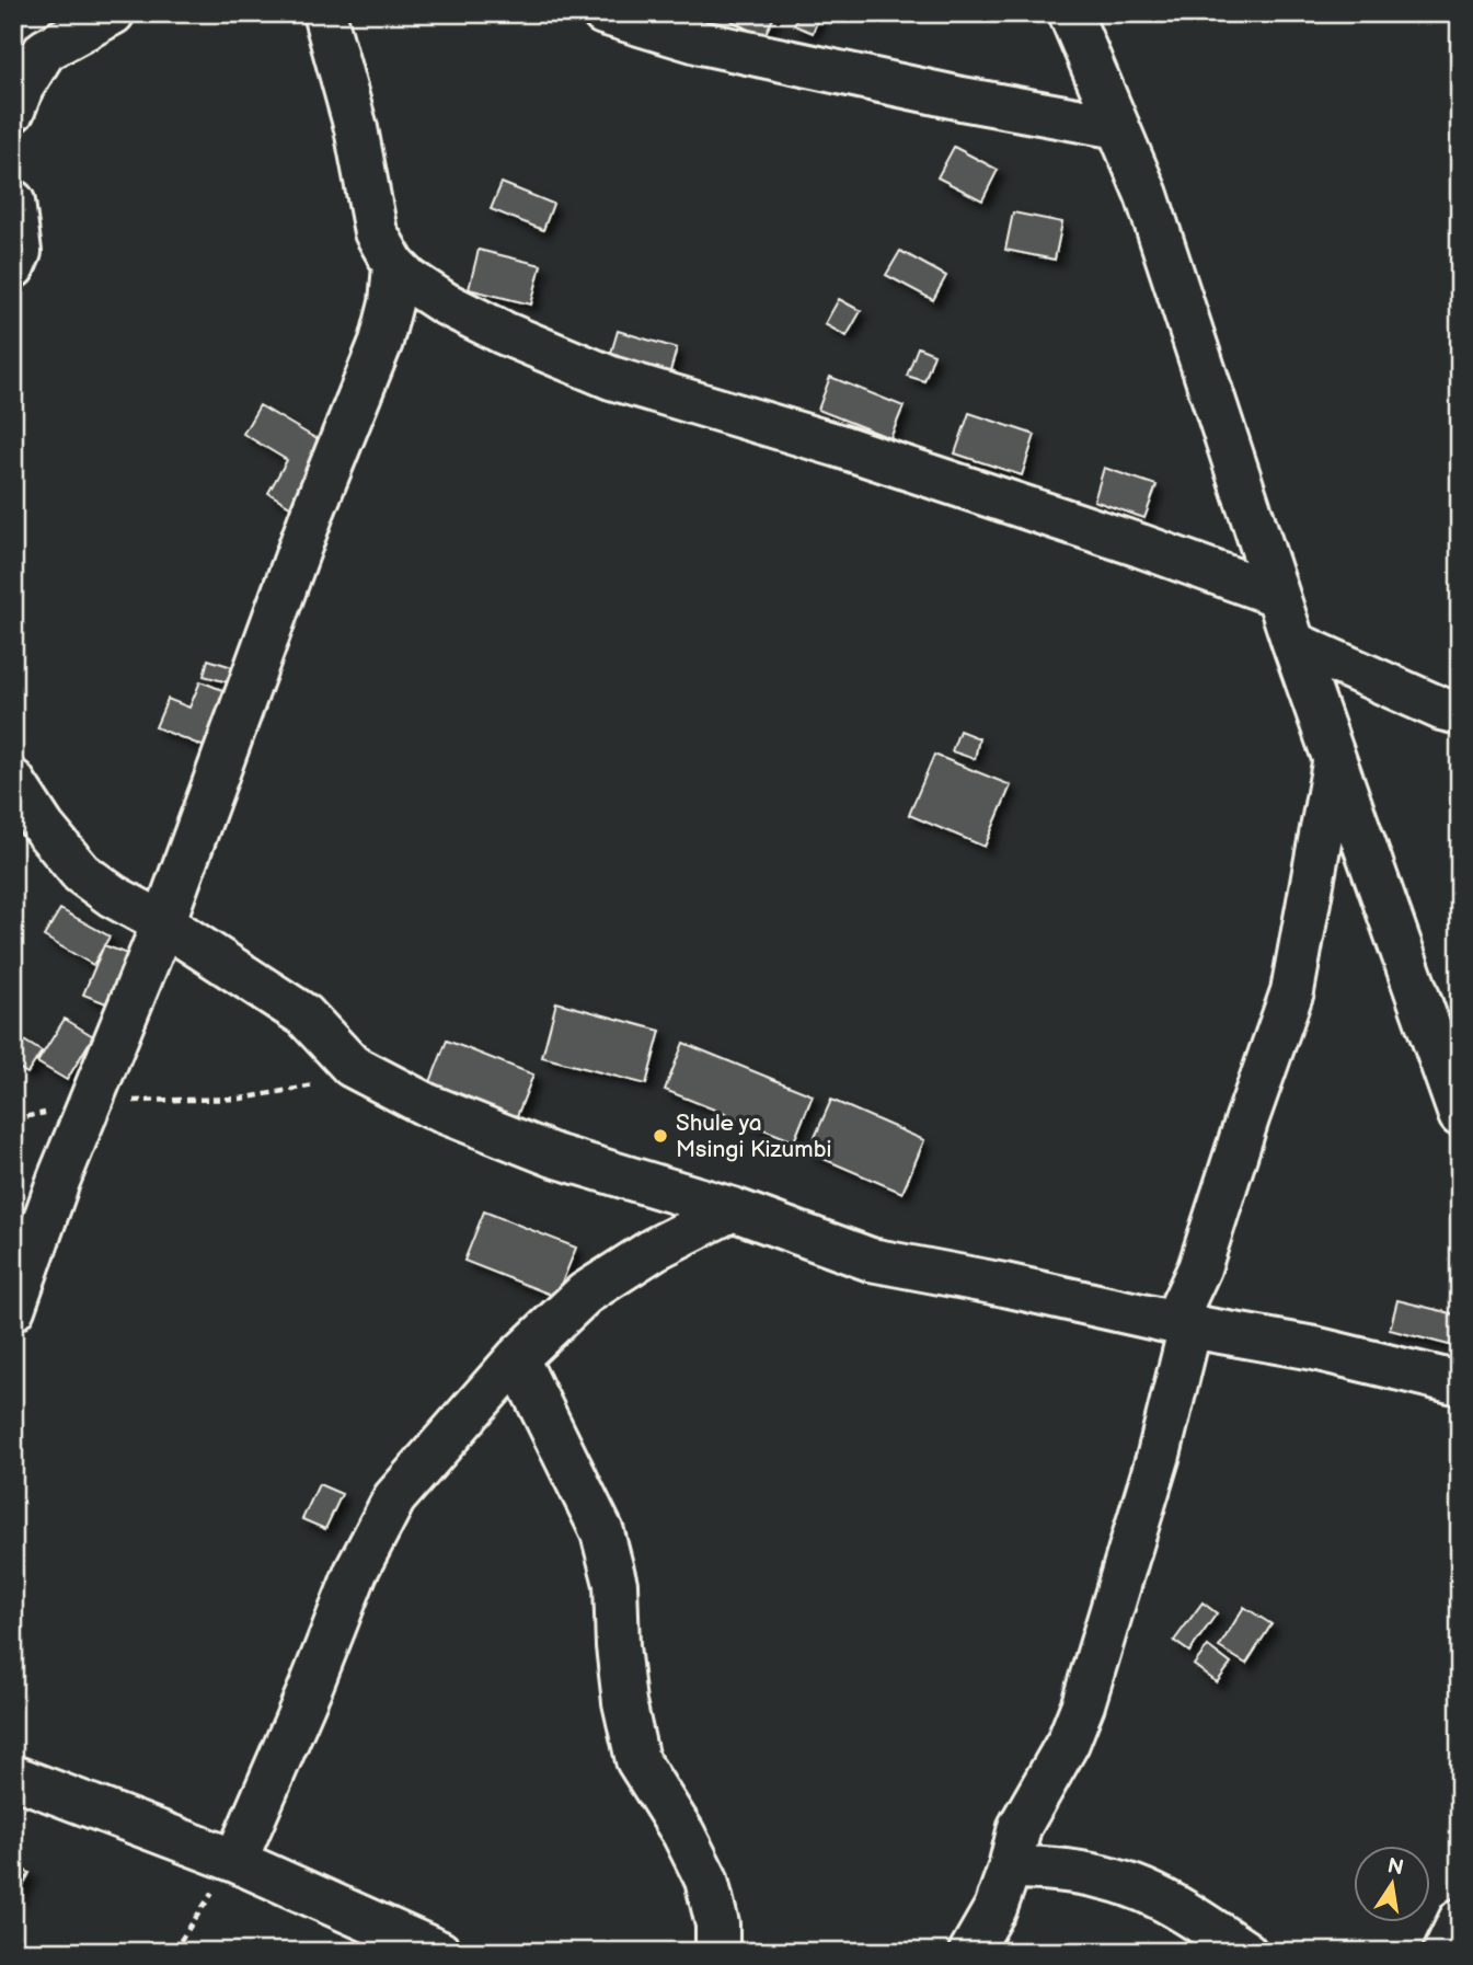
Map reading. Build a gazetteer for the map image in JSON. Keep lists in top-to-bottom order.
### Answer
{
  "places": ["Shule ya Msingi Kizumbi"],
  "north": "top"
}
